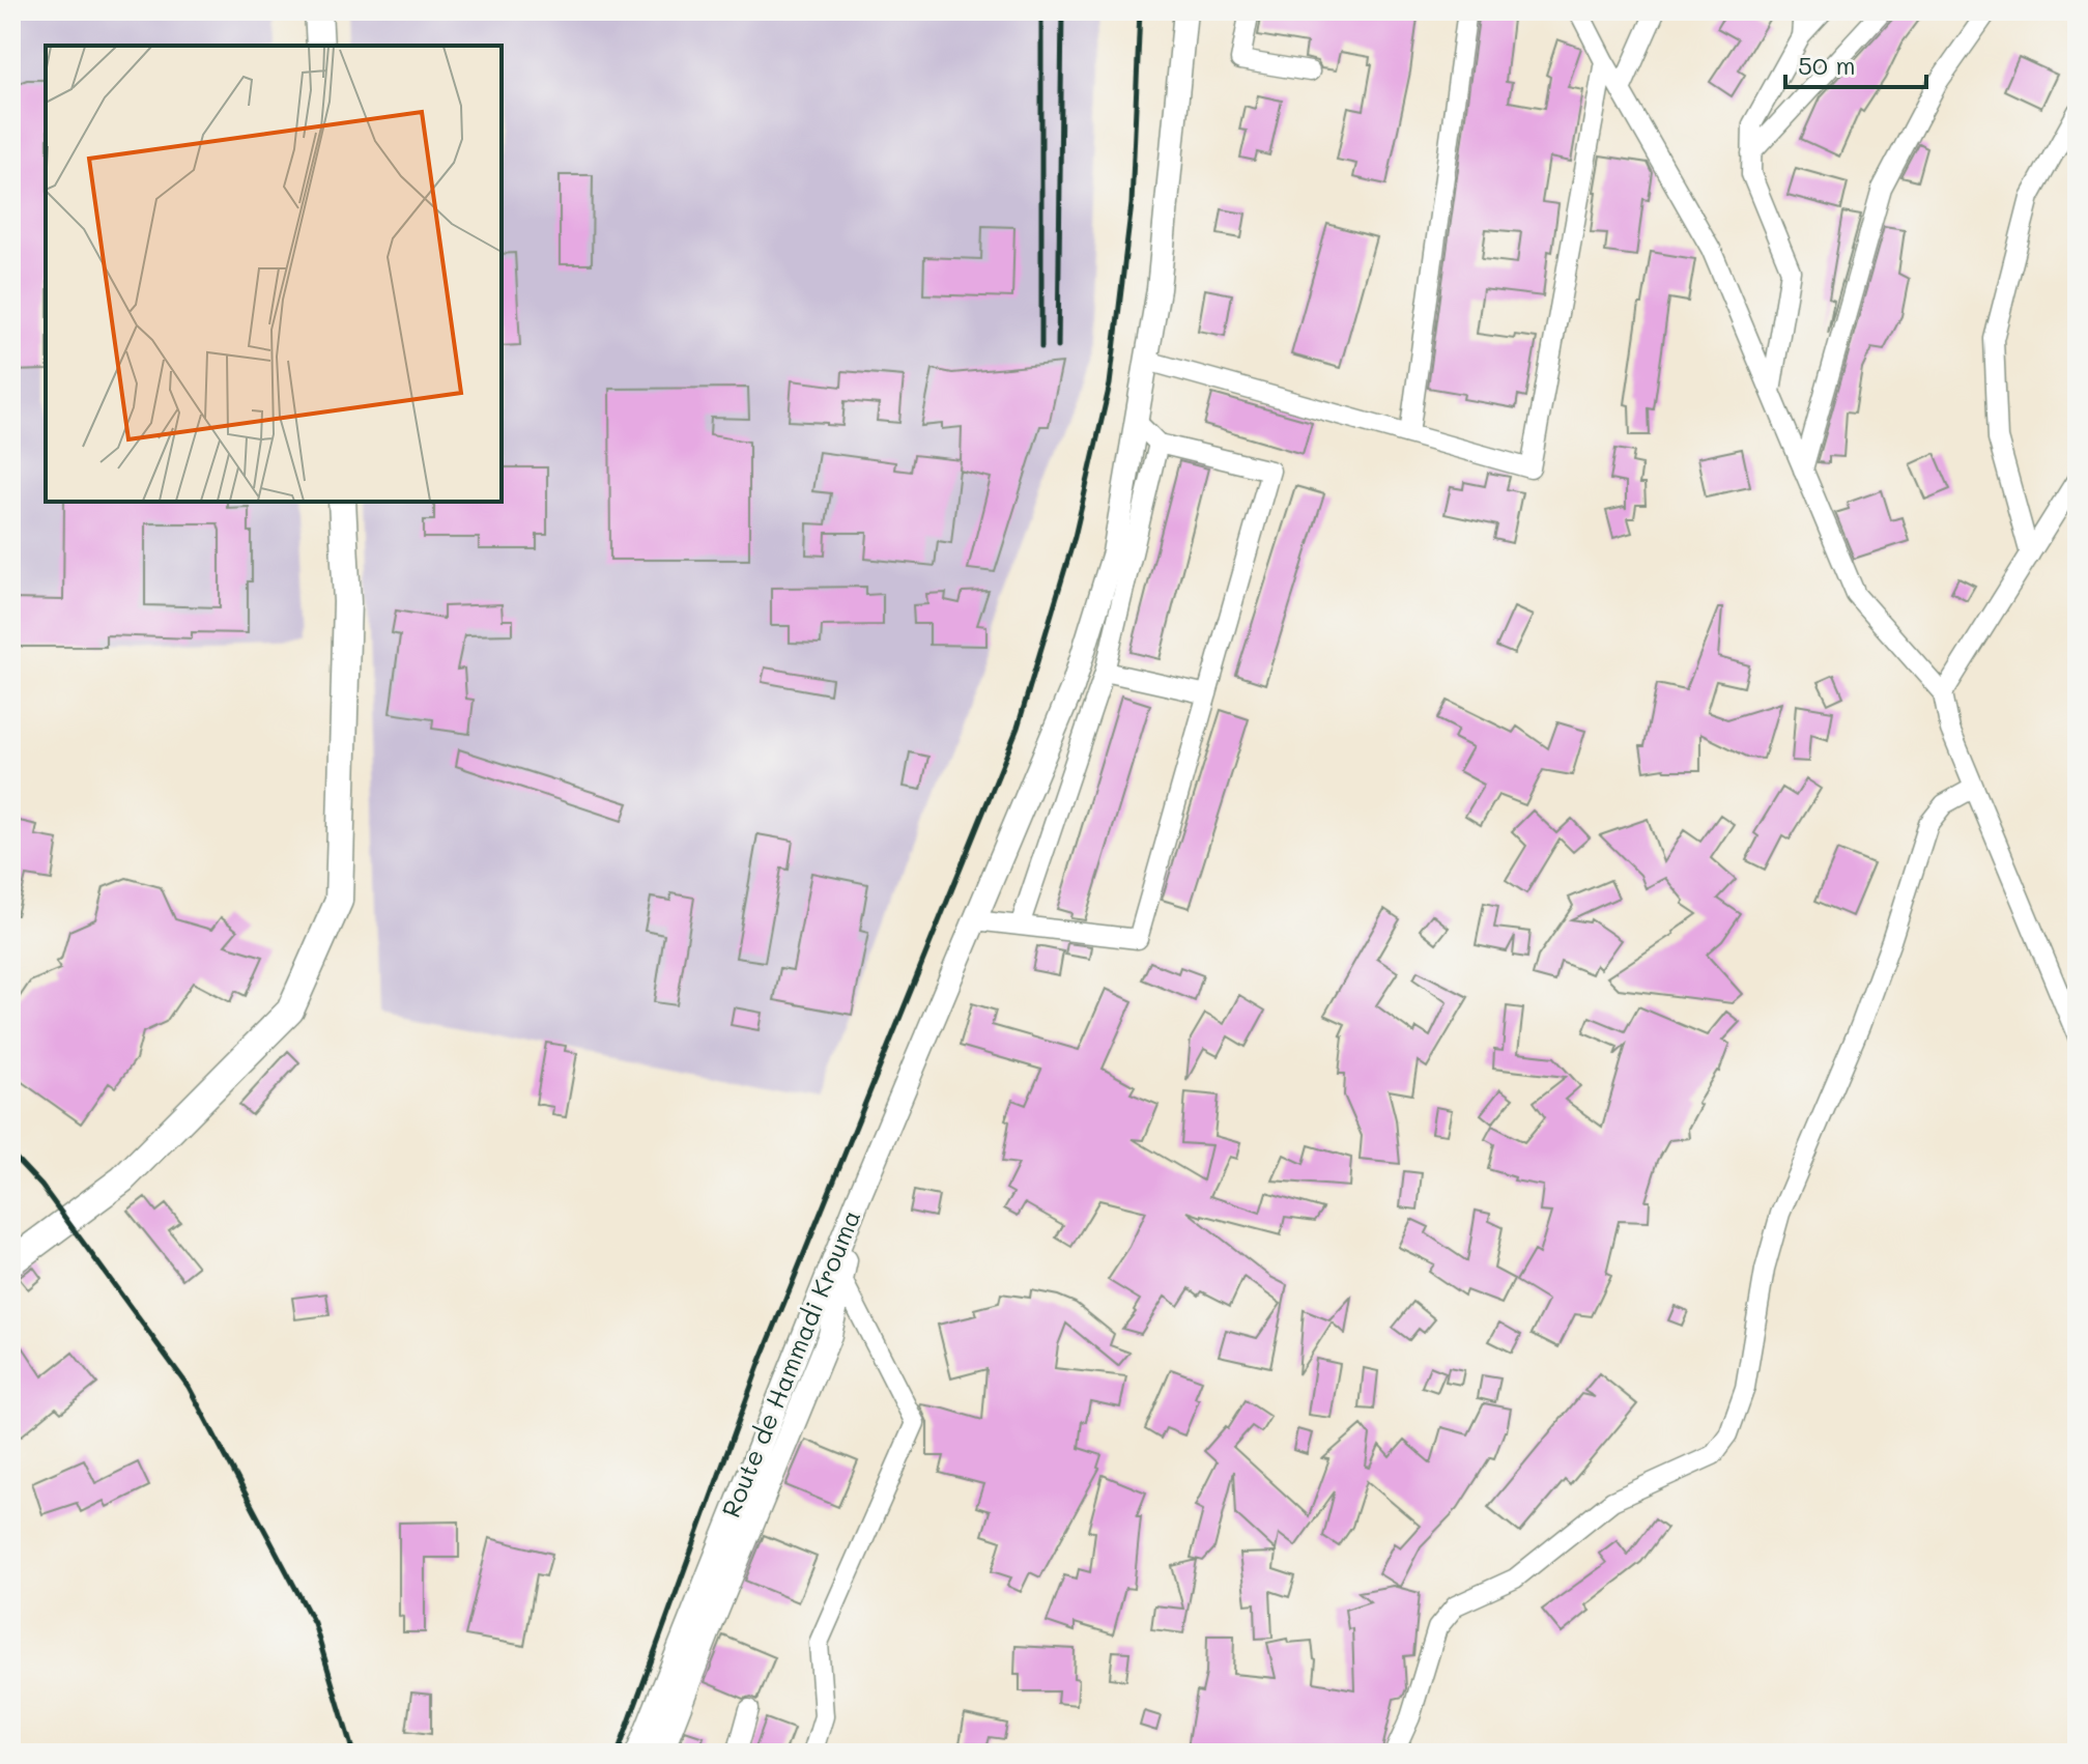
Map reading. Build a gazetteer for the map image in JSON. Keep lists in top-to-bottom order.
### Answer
{
  "streets": {
    "street": ["Route de Hammadi Krouma"]
  },
  "scale_bar": "50 m"
}
